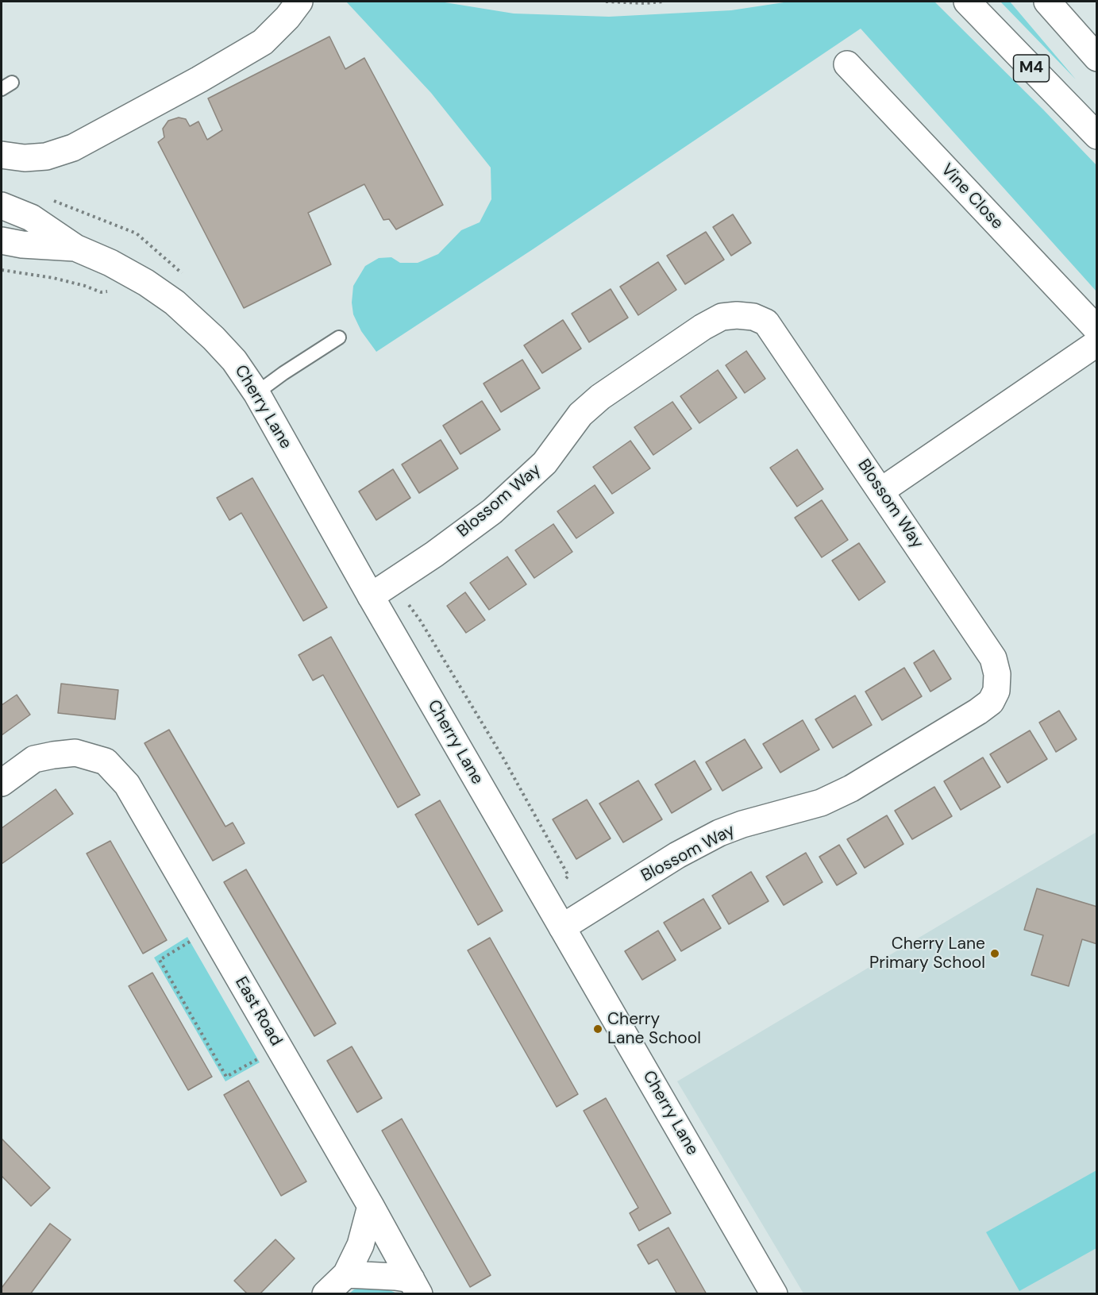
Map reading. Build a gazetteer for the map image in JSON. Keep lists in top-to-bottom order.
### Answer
{
  "streets": {
    "main road": [
      "M4",
      "Vine Close",
      "Cherry Lane",
      "Blossom Way",
      "East Road"
    ]
  },
  "crossings": [
    ["Cherry Lane", "Blossom Way"]
  ],
  "places": ["Cherry Lane Primary School", "Cherry Lane School"]
}
